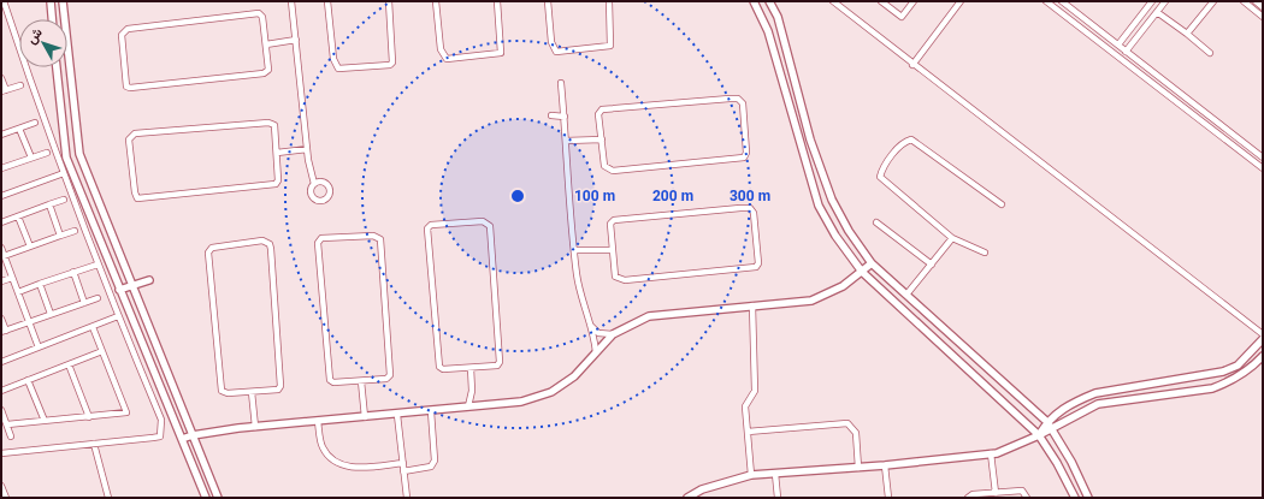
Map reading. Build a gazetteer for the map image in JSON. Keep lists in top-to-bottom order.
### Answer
{
  "north": "top left",
  "rings": ["100 m", "200 m", "300 m"]
}
